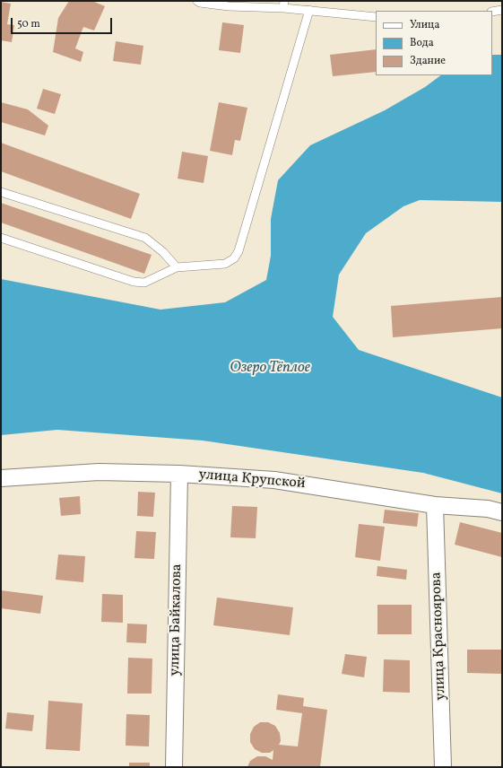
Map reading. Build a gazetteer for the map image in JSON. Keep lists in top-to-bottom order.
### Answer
{
  "streets": {
    "street": ["улица Крупской", "улица Байкалова", "улица Красноярова"]
  },
  "crossings": [
    ["улица Крупской", "улица Байкалова"],
    ["улица Крупской", "улица Красноярова"]
  ],
  "water": ["Озеро Тёплое"],
  "legend": ["Улица", "Вода", "Здание"],
  "scale_bar": "50 m"
}
